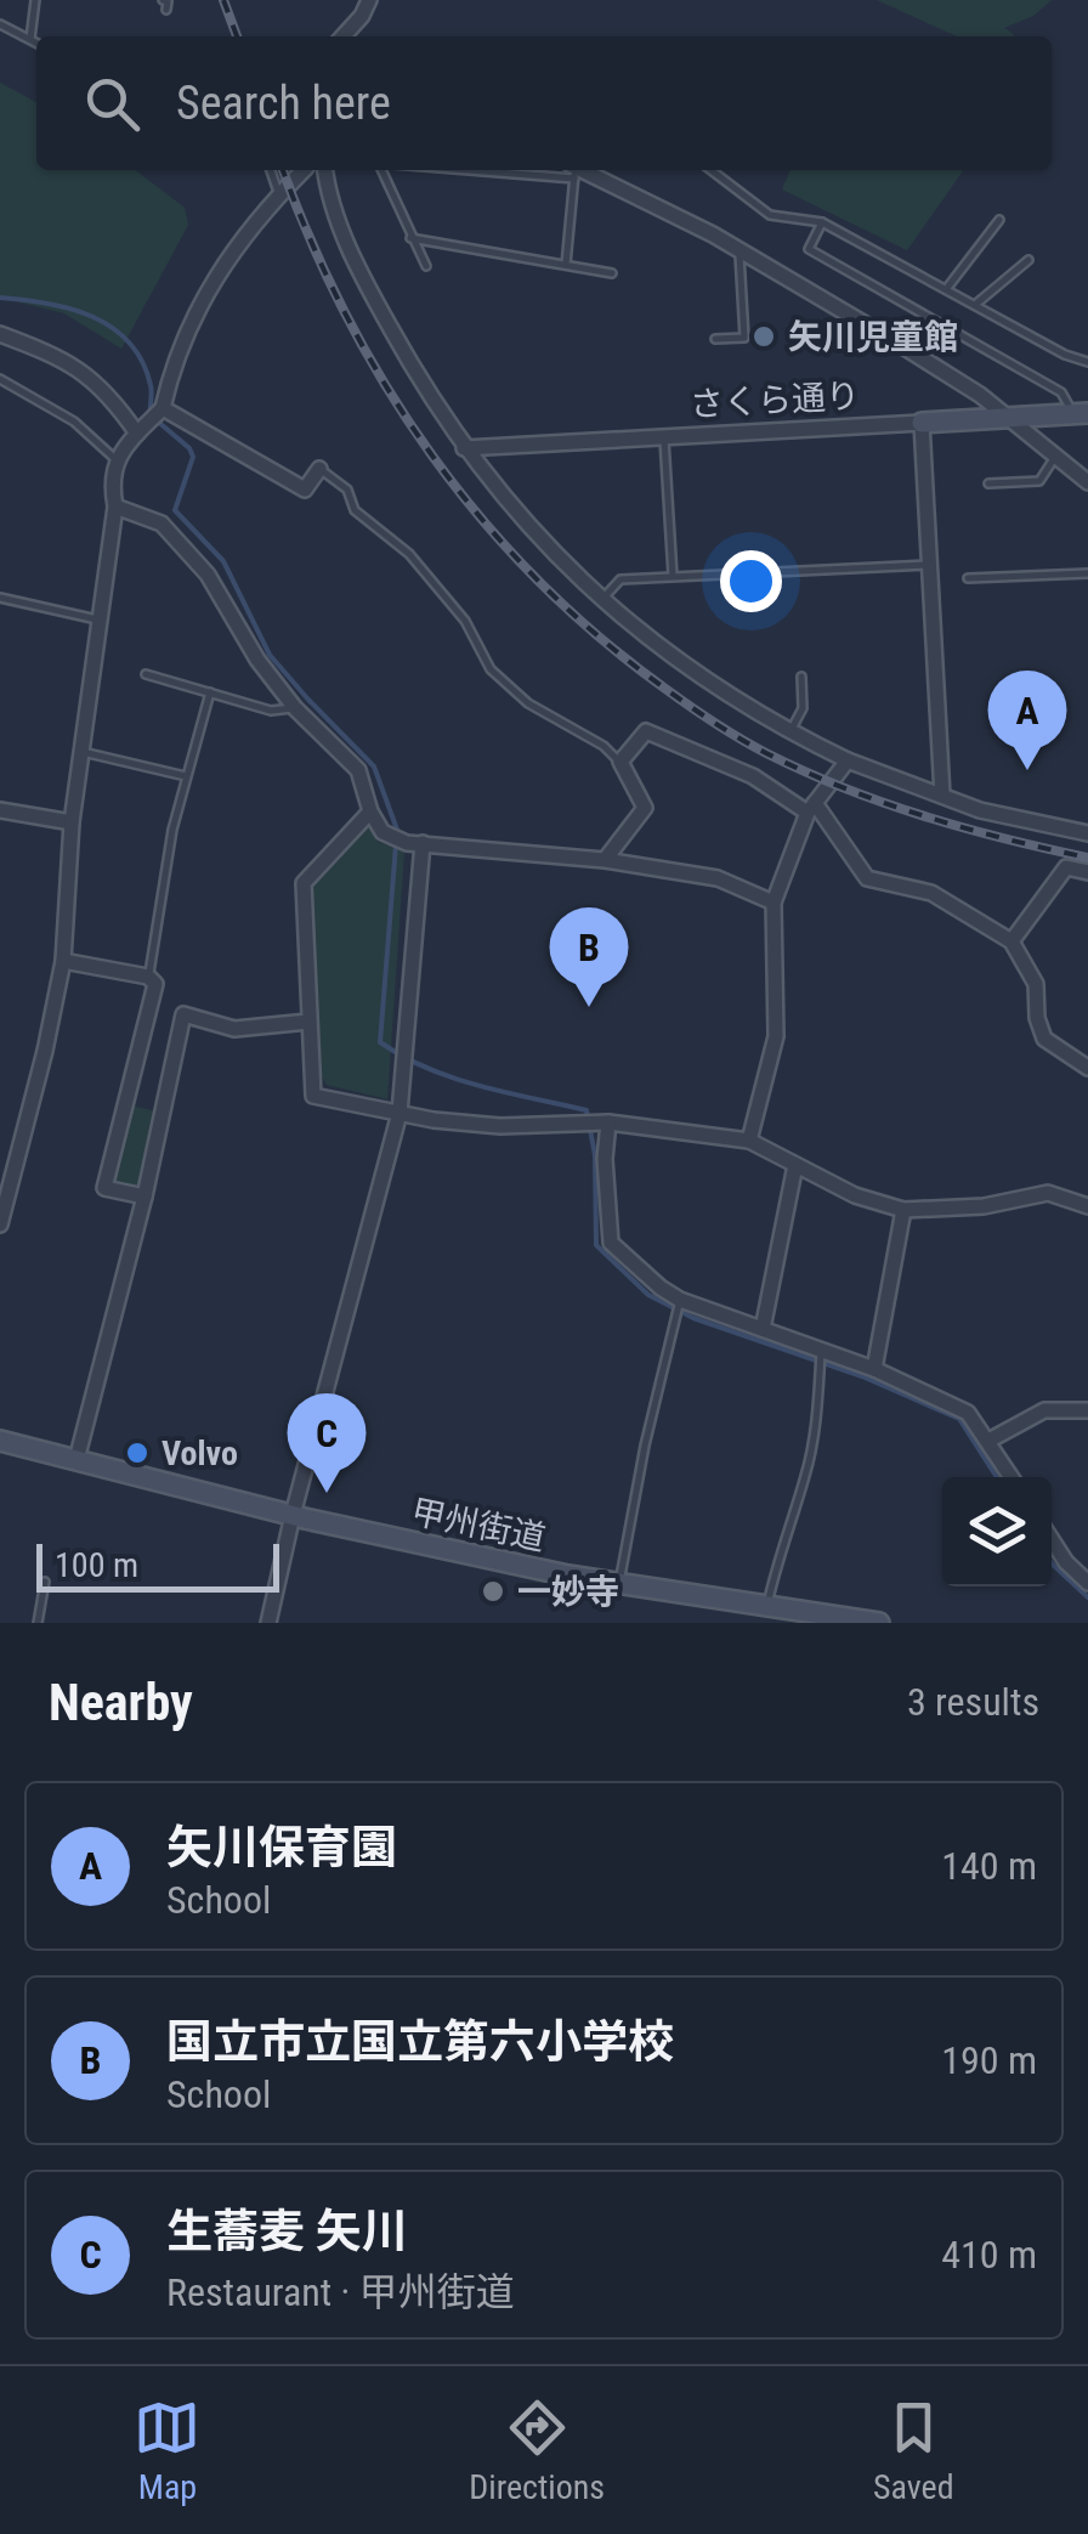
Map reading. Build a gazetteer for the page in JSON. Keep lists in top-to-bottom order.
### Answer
{
  "streets": {
    "main road": ["さくら通り", "甲州街道"]
  },
  "places": ["矢川児童館", "Volvo", "一妙寺"],
  "scale_bar": "100 m",
  "page": {
    "search": "Search here",
    "pins": ["A", "B", "C"],
    "scale": "100 m",
    "heading": ["Nearby", "3 results"],
    "list": [
      {
        "mark": "A",
        "name": "矢川保育園",
        "note": "School",
        "value": "140 m"
      },
      {
        "mark": "B",
        "name": "国立市立国立第六小学校",
        "note": "School",
        "value": "190 m"
      },
      {
        "mark": "C",
        "name": "生蕎麦 矢川",
        "note": "Restaurant · 甲州街道",
        "value": "410 m"
      }
    ],
    "nav": ["Map", "Directions", "Saved"]
  }
}
